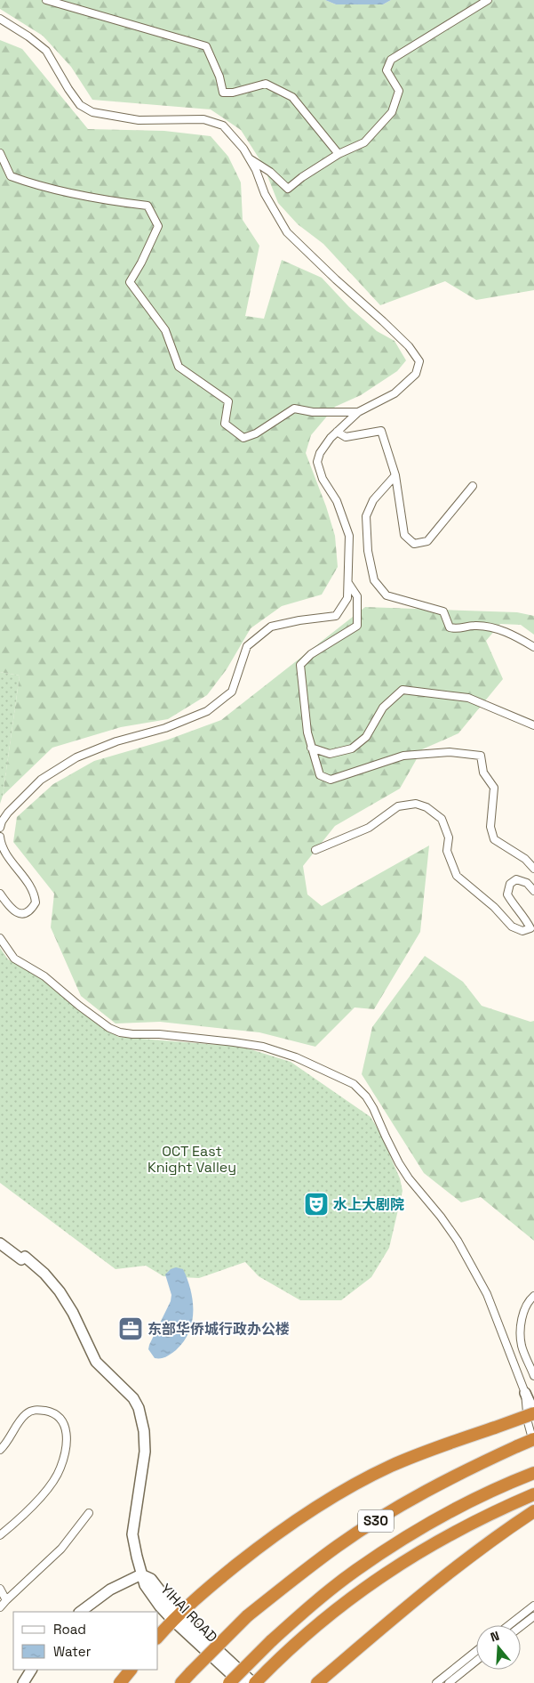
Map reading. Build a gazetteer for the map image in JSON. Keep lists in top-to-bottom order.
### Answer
{
  "streets": {
    "highway": ["S30"],
    "street": ["YIHAI ROAD"]
  },
  "parks": ["OCT East Knight Valley"],
  "places": {
    "theatre": ["水上大剧院"],
    "office": ["东部华侨城行政办公楼"]
  },
  "legend": ["Road", "Water"],
  "north": "top"
}
